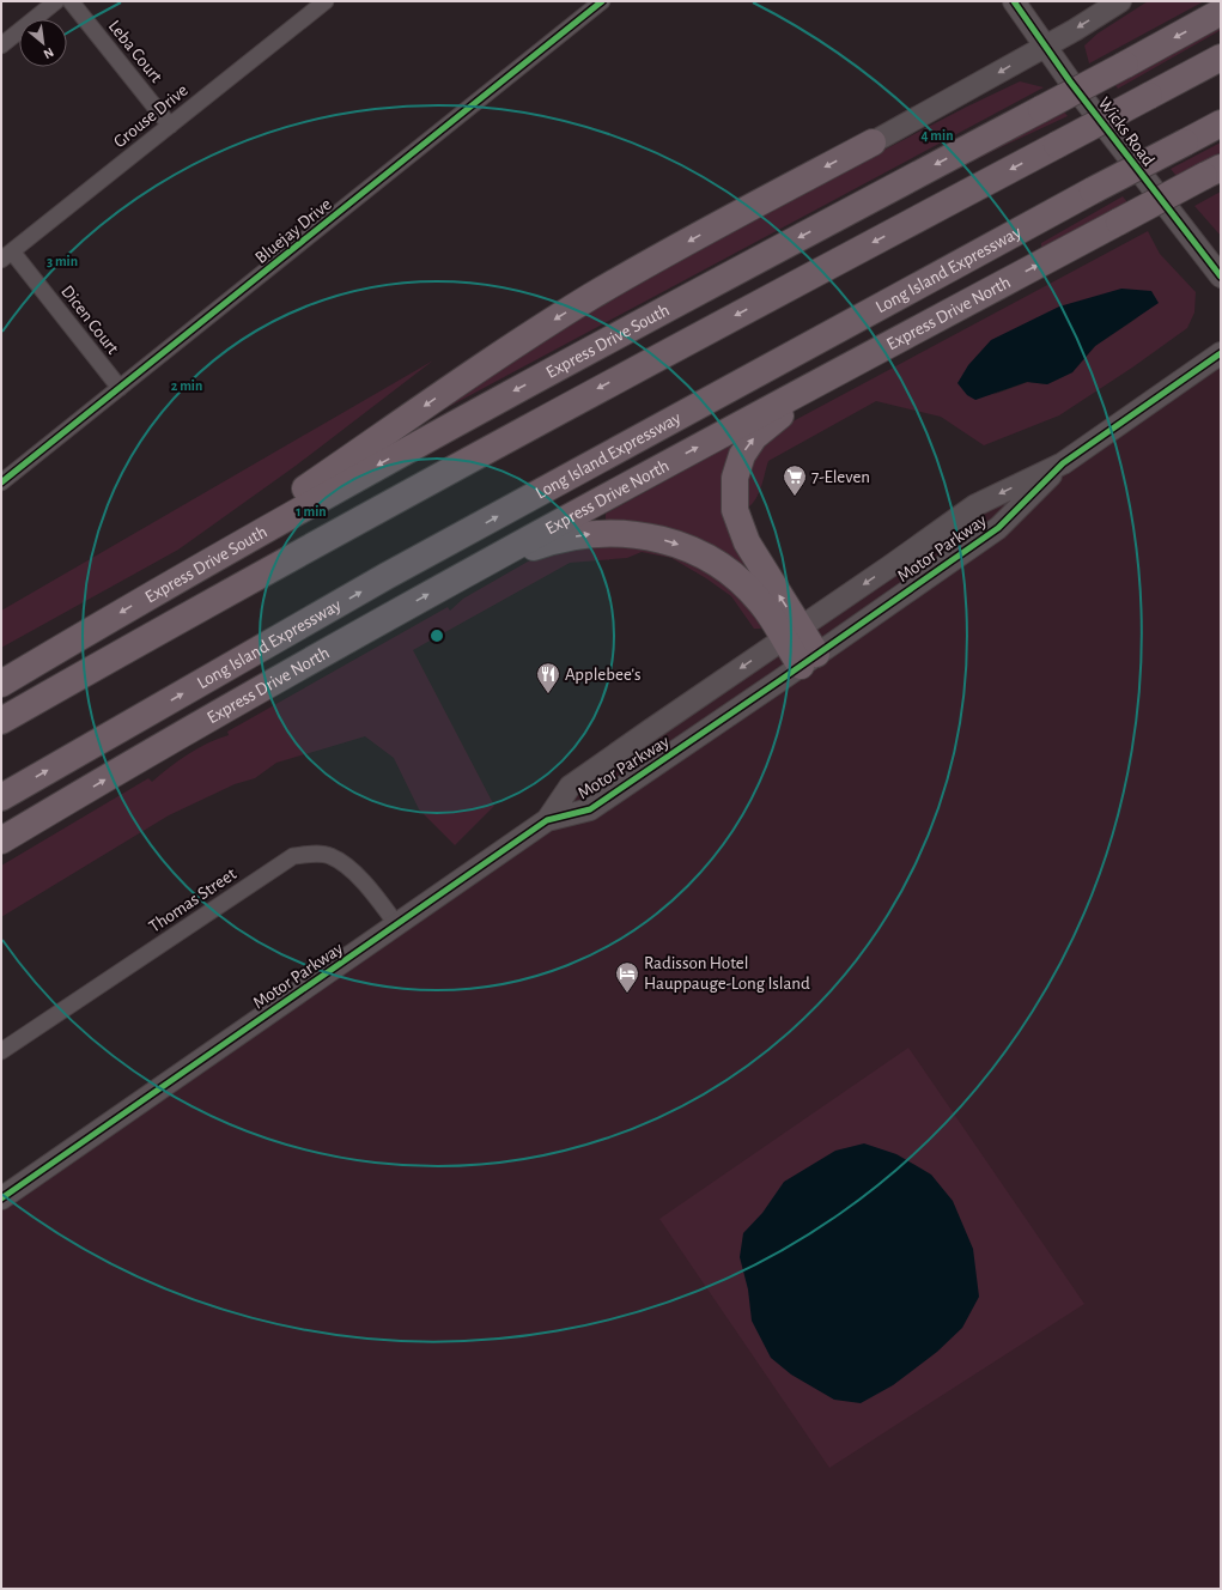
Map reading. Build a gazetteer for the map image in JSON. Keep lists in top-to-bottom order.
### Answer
{
  "streets": {
    "highway": ["Long Island Expressway", "Express Drive North", "Express Drive South"],
    "main road": ["Wicks Road", "Motor Parkway"],
    "street": [
      "Leba Court",
      "Grouse Drive",
      "Bluejay Drive",
      "Dicen Court",
      "Thomas Street"
    ]
  },
  "crossings": [
    ["Leba Court", "Grouse Drive"],
    ["Grouse Drive", "Dicen Court"],
    ["Bluejay Drive", "Dicen Court"],
    ["Motor Parkway", "Thomas Street"]
  ],
  "places": {
    "supermarket": ["7-Eleven"],
    "restaurant": ["Applebee's"],
    "hotel": ["Radisson Hotel Hauppauge-Long Island"]
  },
  "north": "bottom right",
  "rings": [
    "4 min",
    "3 min",
    "2 min",
    "1 min"
  ]
}
